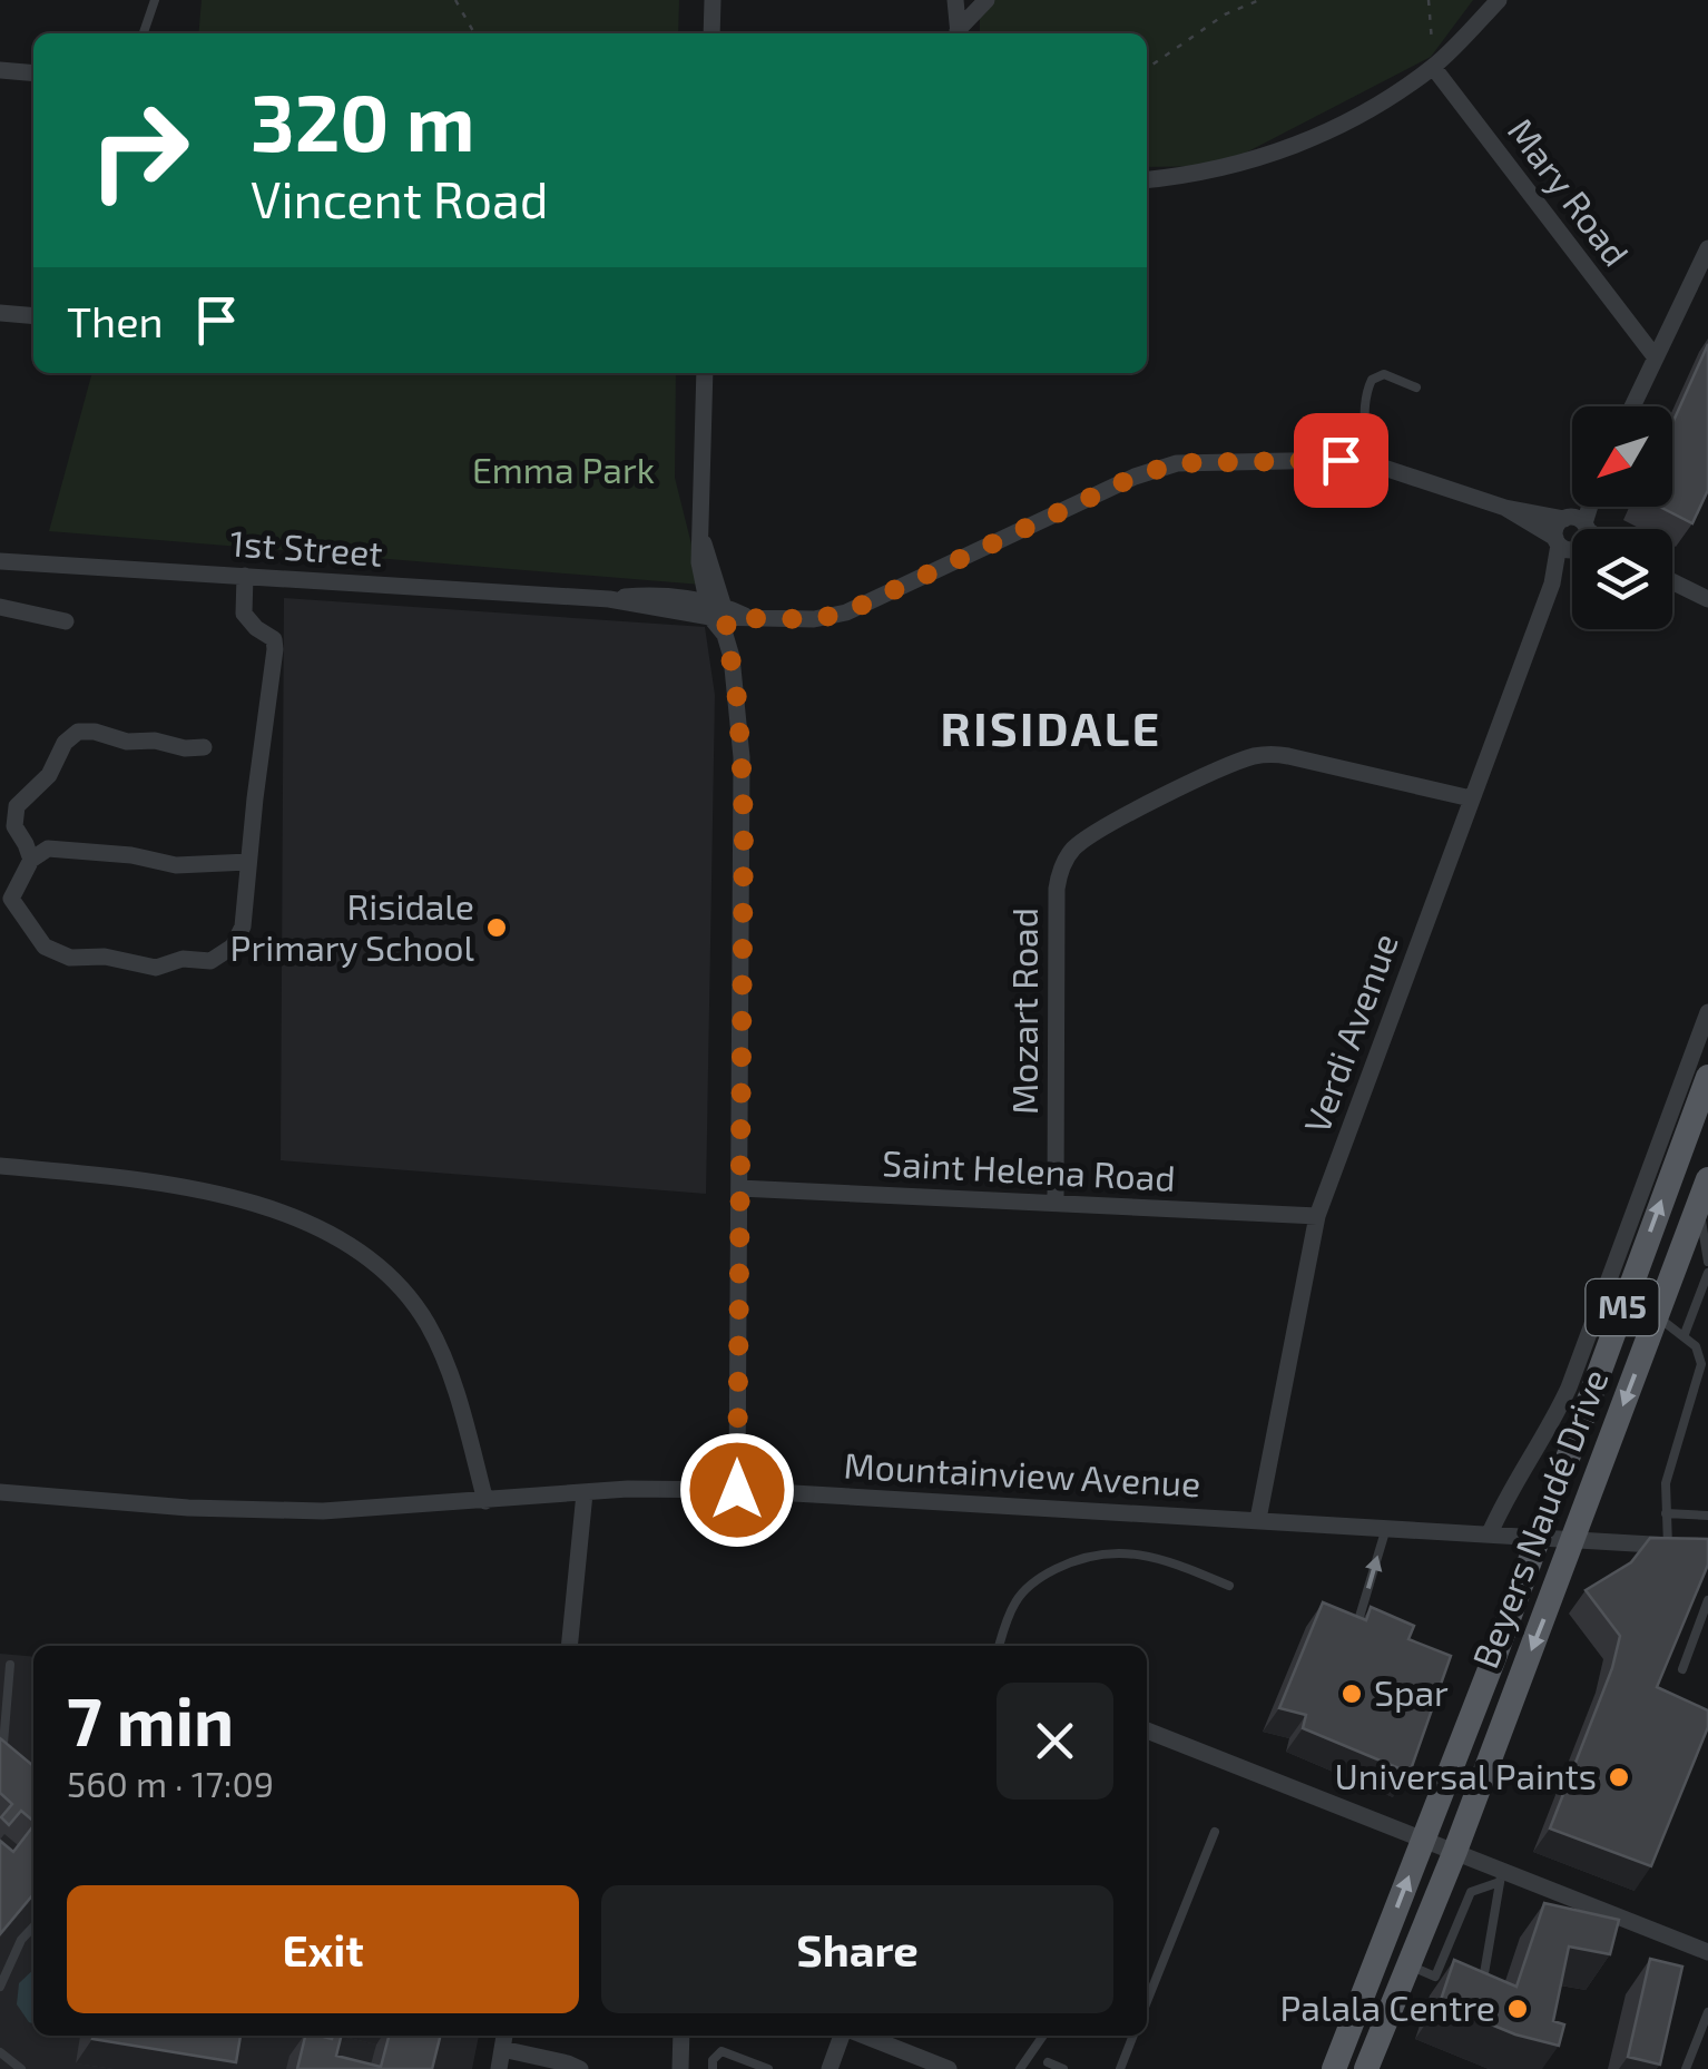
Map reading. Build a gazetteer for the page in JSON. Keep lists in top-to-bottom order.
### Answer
{
  "streets": {
    "main road": ["M5", "Beyers Naudé Drive"],
    "street": [
      "Mary Road",
      "1st Street",
      "Mozart Road",
      "Verdi Avenue",
      "Saint Helena Road",
      "Mountainview Avenue"
    ]
  },
  "crossings": [
    ["Mozart Road", "Verdi Avenue"],
    ["Mozart Road", "Saint Helena Road"],
    ["Verdi Avenue", "Saint Helena Road"],
    ["Verdi Avenue", "Mountainview Avenue"],
    ["Mountainview Avenue", "Beyers Naudé Drive"]
  ],
  "districts": ["RISIDALE"],
  "parks": ["Emma Park"],
  "places": [
    "Risidale Primary School",
    "Spar",
    "Universal Paints",
    "Palala Centre"
  ],
  "north": "bottom left",
  "page": {
    "turn": ["320 m", "Vincent Road"],
    "then": "Then",
    "heading": ["7 min", "560 m · 17:09"],
    "buttons": ["Exit", "Share"]
  }
}
